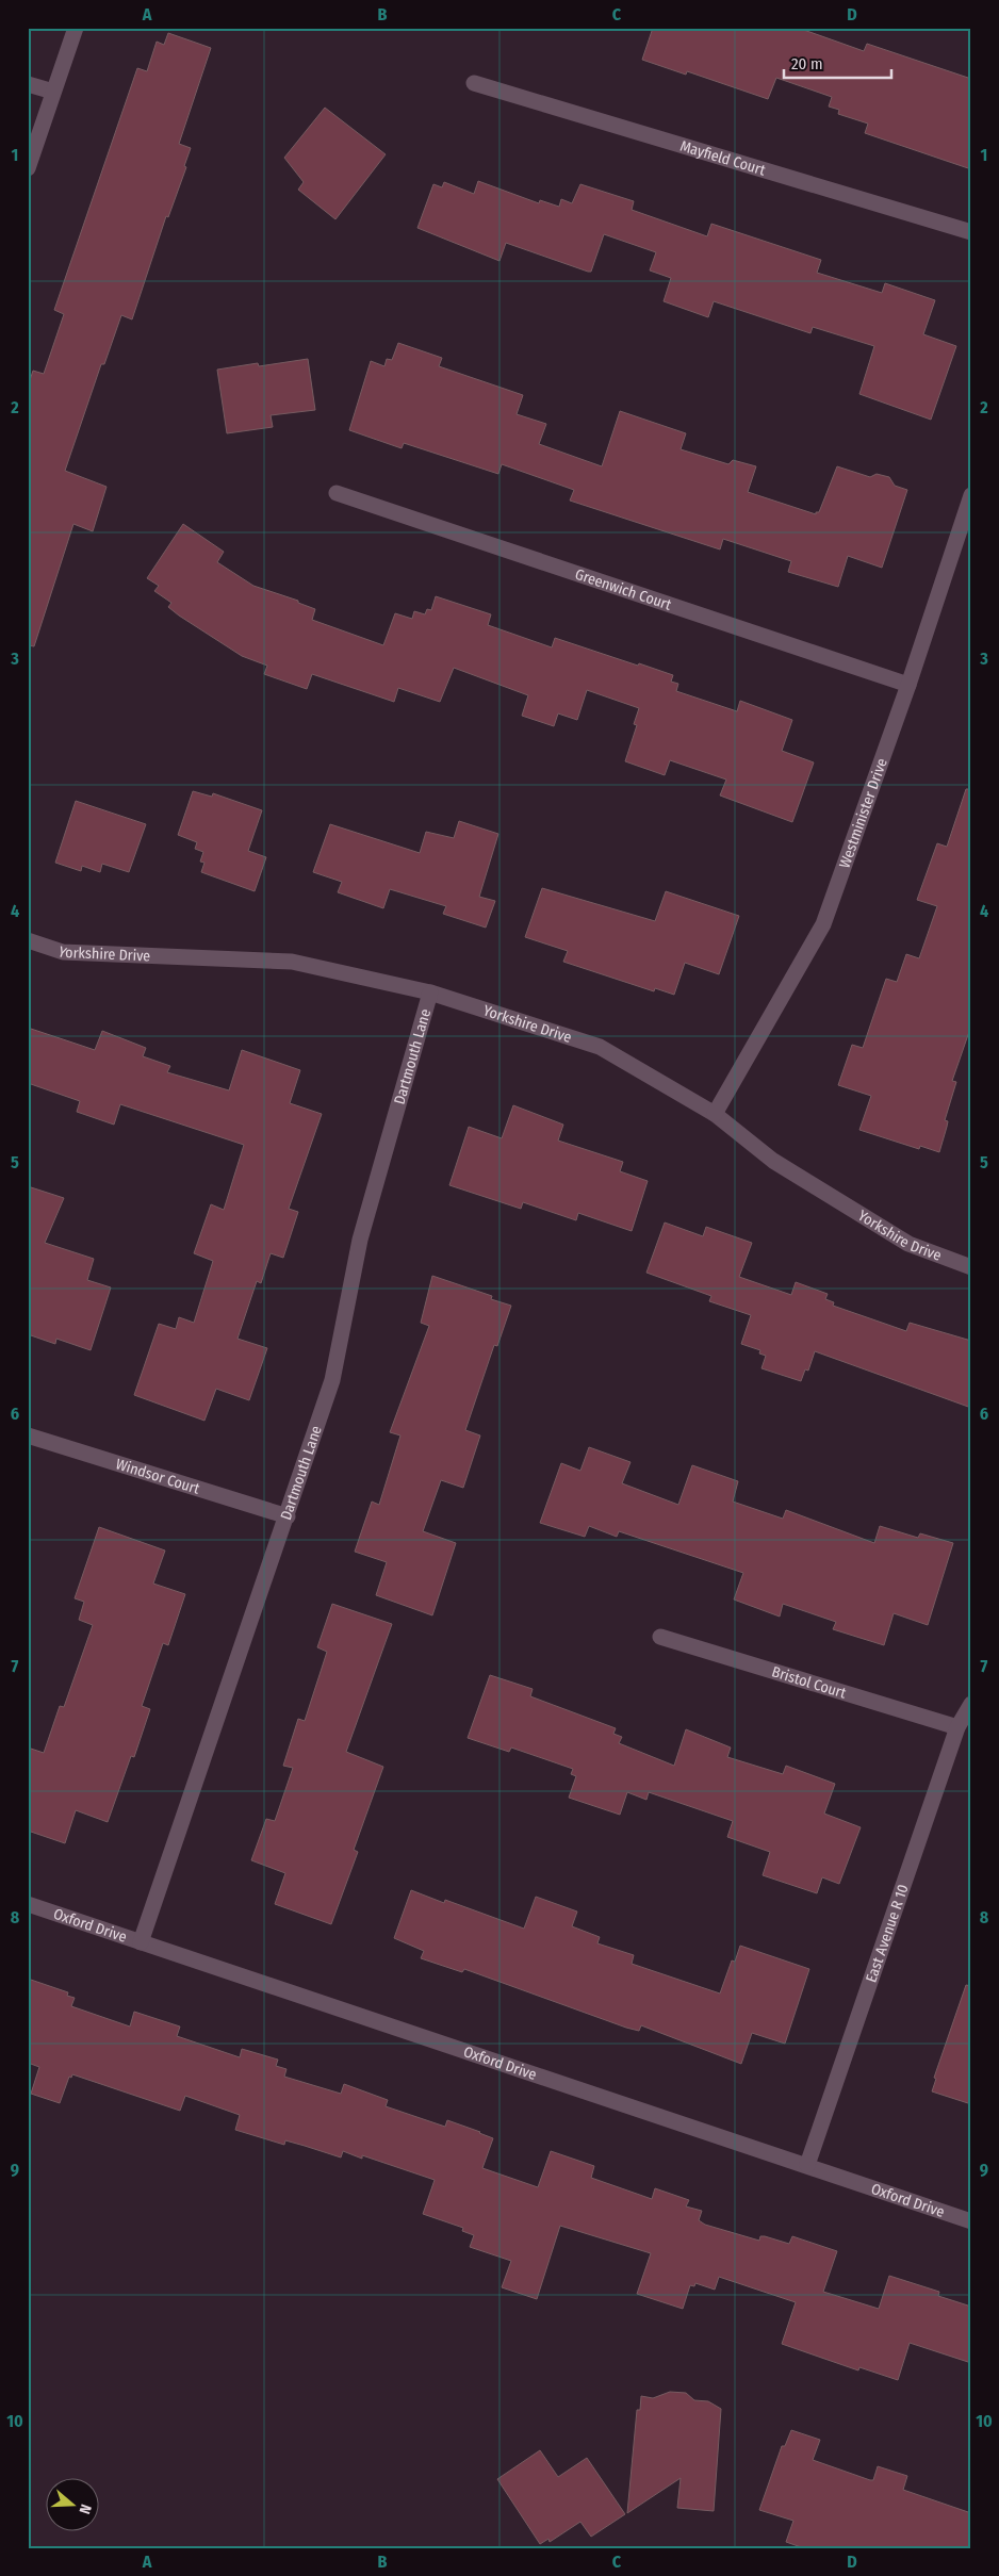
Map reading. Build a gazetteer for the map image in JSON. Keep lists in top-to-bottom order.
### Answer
{
  "streets": {
    "street": [
      "Mayfield Court",
      "Greenwich Court",
      "Westminister Drive",
      "Yorkshire Drive",
      "Dartmouth Lane",
      "Windsor Court",
      "Bristol Court",
      "Oxford Drive",
      "East Avenue R 10"
    ]
  },
  "crossings": [
    ["Greenwich Court", "Westminister Drive"],
    ["Westminister Drive", "Yorkshire Drive"],
    ["Yorkshire Drive", "Dartmouth Lane"],
    ["Dartmouth Lane", "Windsor Court"],
    ["Dartmouth Lane", "Oxford Drive"],
    ["Bristol Court", "East Avenue R 10"],
    ["Oxford Drive", "East Avenue R 10"]
  ],
  "scale_bar": "20 m",
  "north": "right",
  "grid": {
    "columns": [
      "A",
      "B",
      "C",
      "D"
    ],
    "rows": [
      "1",
      "2",
      "3",
      "4",
      "5",
      "6",
      "7",
      "8",
      "9",
      "10"
    ]
  }
}
